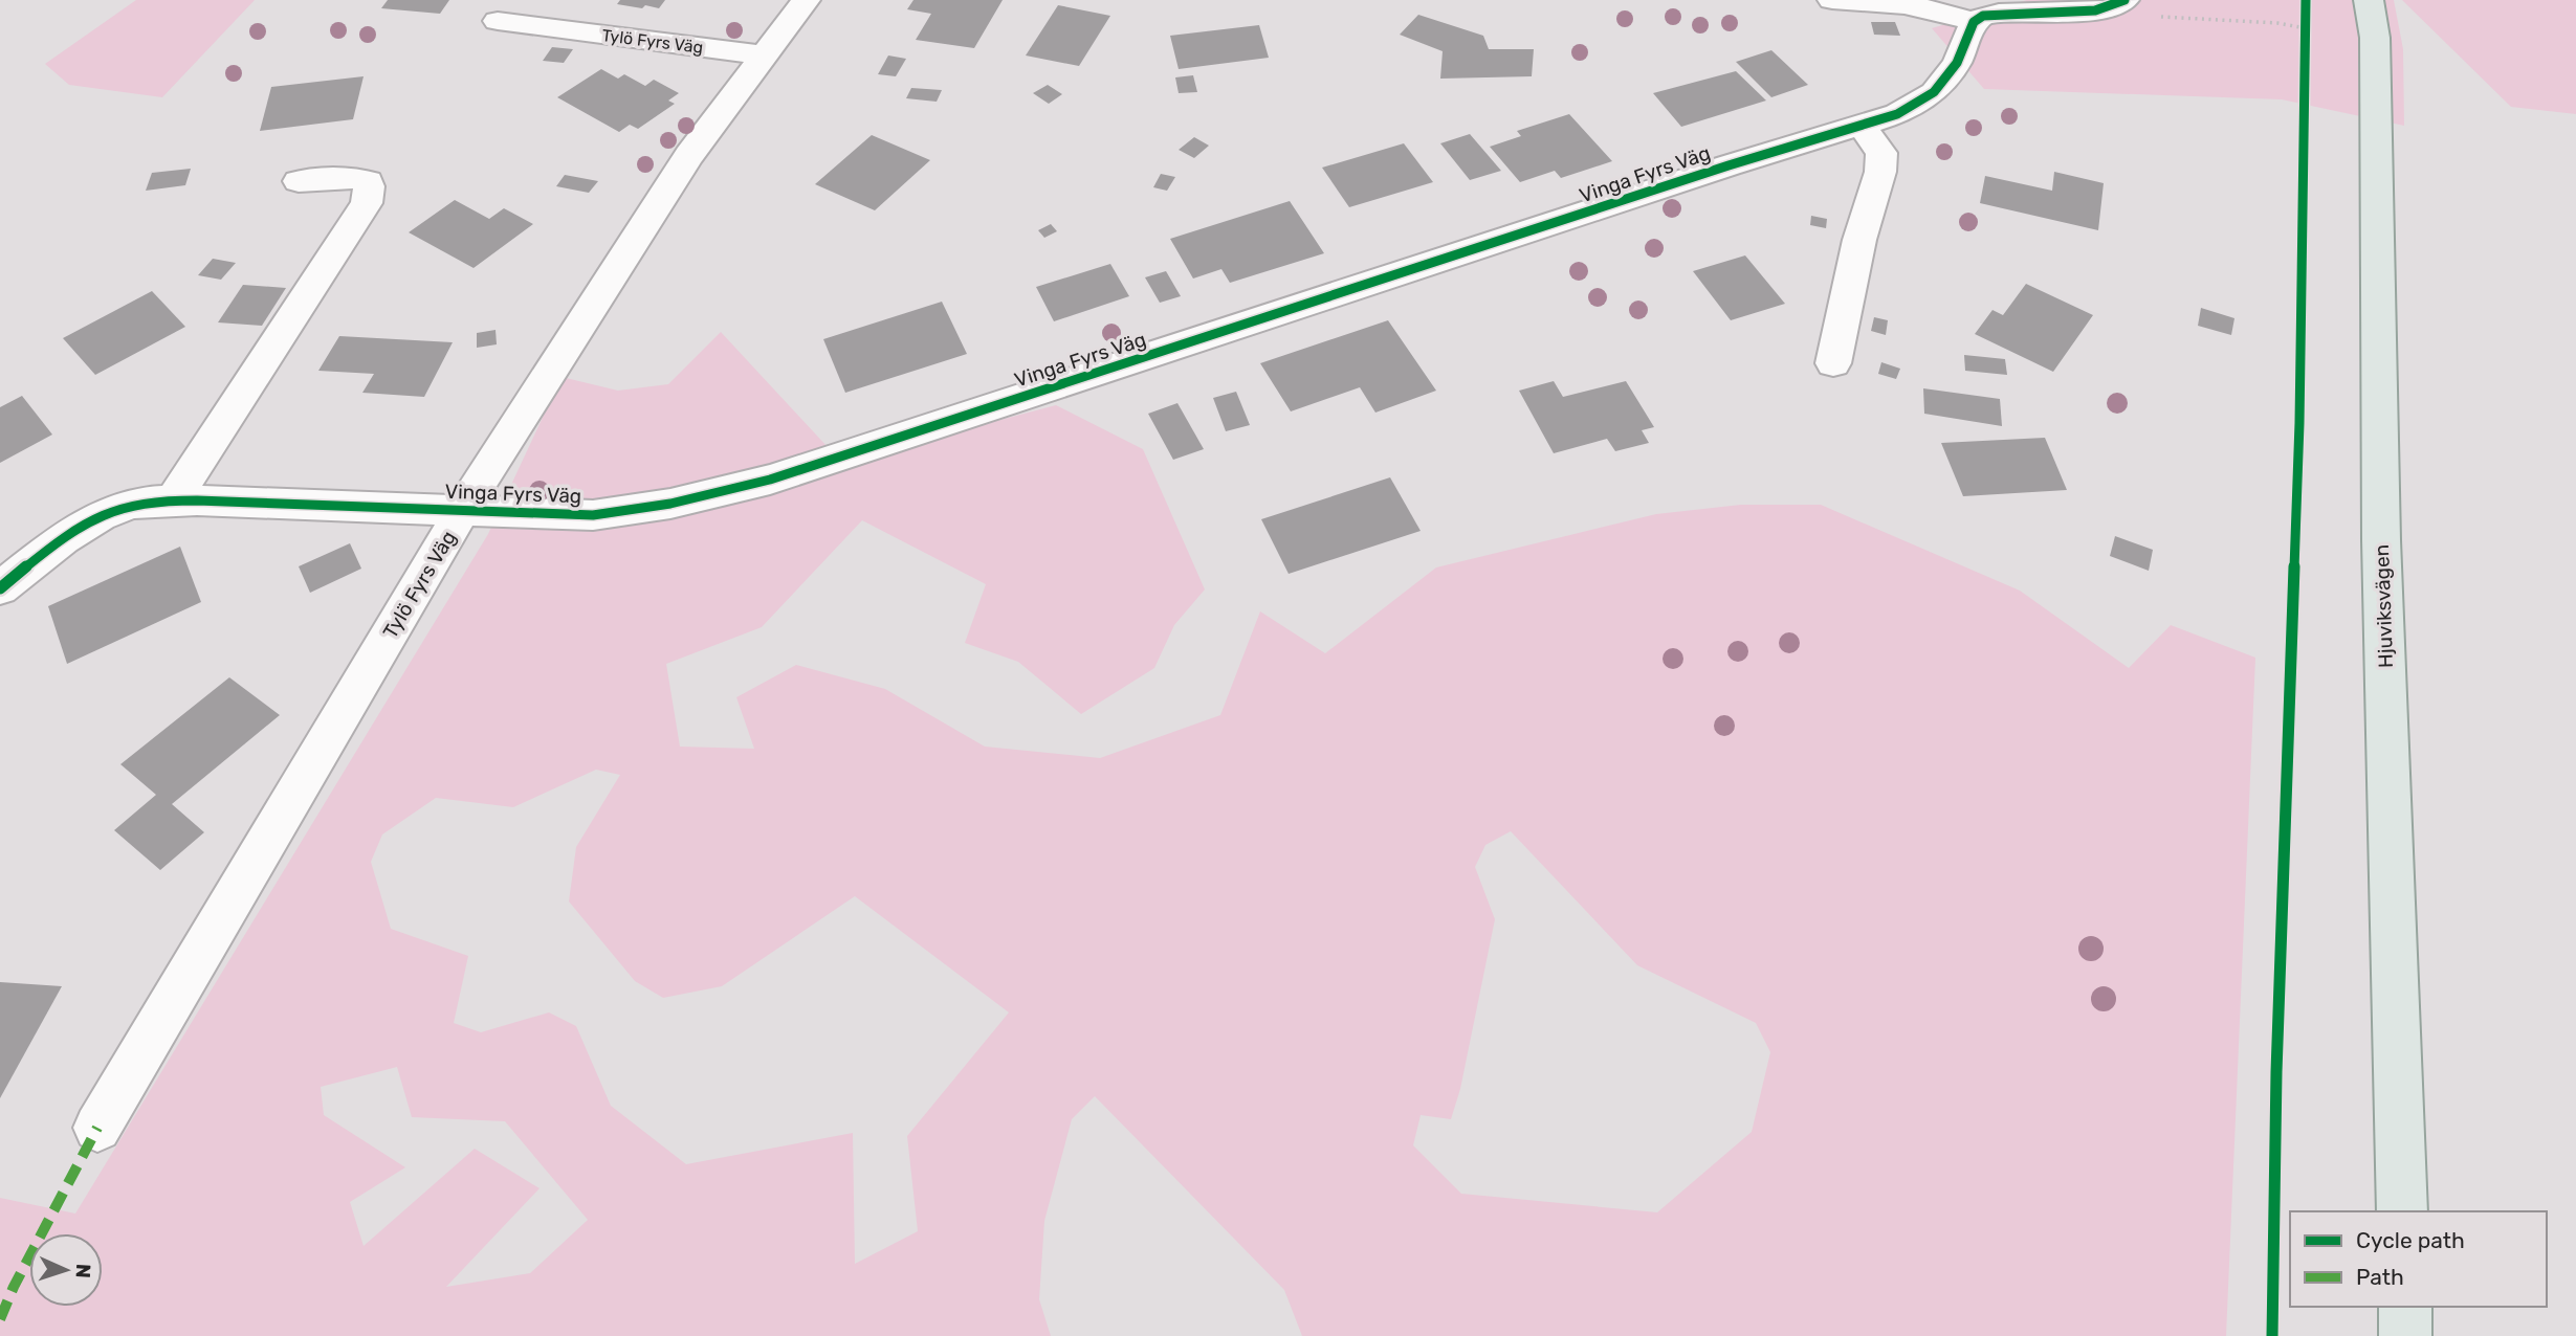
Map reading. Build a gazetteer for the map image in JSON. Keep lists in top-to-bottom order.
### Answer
{
  "streets": {
    "main road": ["Hjuviksvägen"],
    "street": ["Tylö Fyrs Väg", "Vinga Fyrs Väg"]
  },
  "crossings": [
    ["Tylö Fyrs Väg", "Vinga Fyrs Väg"]
  ],
  "legend": ["Cycle path", "Path"],
  "north": "right"
}
